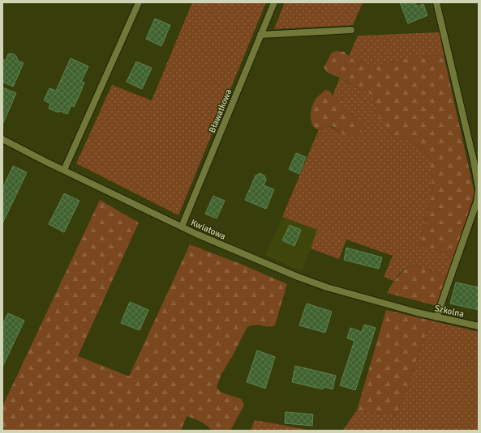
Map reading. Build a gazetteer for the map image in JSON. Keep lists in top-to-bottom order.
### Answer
{
  "streets": {
    "street": ["Bławatkowa", "Kwiatowa", "Szkolna"]
  },
  "crossings": [
    ["Bławatkowa", "Kwiatowa"],
    ["Kwiatowa", "Szkolna"]
  ]
}
